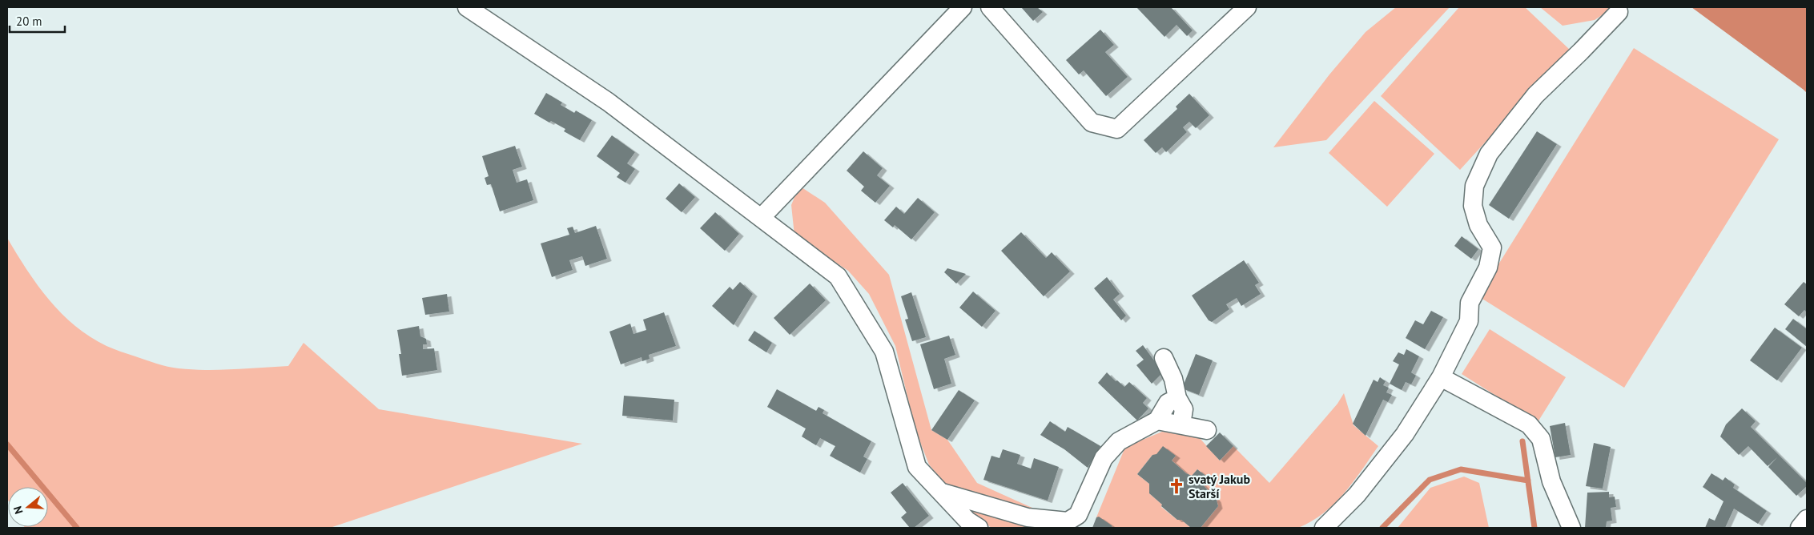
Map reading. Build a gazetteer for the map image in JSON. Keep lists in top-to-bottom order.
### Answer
{
  "places": {
    "church": ["svatý Jakub Starší"]
  },
  "scale_bar": "20 m",
  "north": "left"
}
